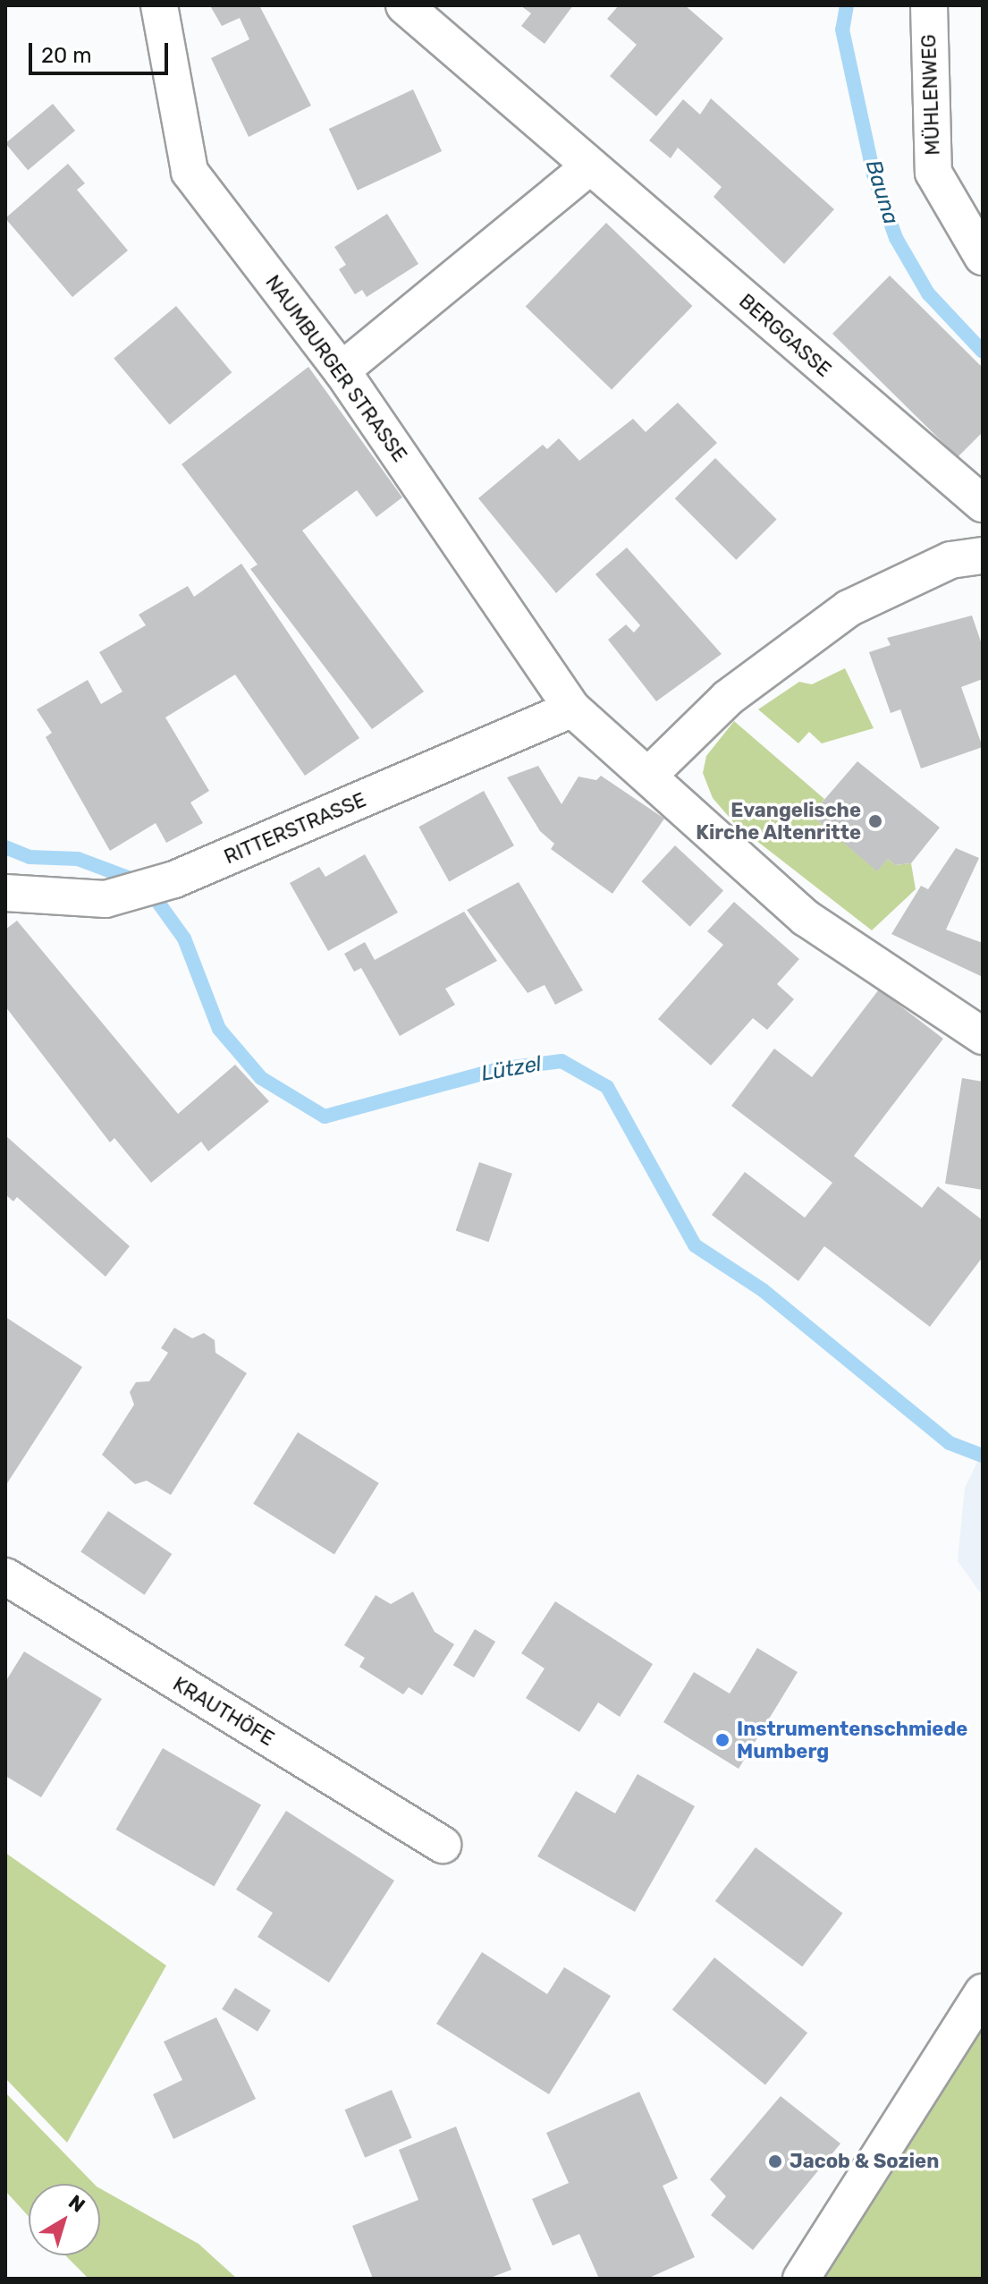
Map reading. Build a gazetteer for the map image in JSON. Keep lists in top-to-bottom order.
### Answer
{
  "streets": {
    "street": [
      "MÜHLENWEG",
      "BERGGASSE",
      "NAUMBURGER STRASSE",
      "RITTERSTRASSE",
      "KRAUTHÖFE"
    ]
  },
  "crossings": [
    ["NAUMBURGER STRASSE", "RITTERSTRASSE"]
  ],
  "water": ["Bauna", "Lützel"],
  "places": ["Evangelische Kirche Altenritte", "Instrumentenschmiede Mumberg", "Jacob & Sozien"],
  "scale_bar": "20 m",
  "north": "top right"
}
